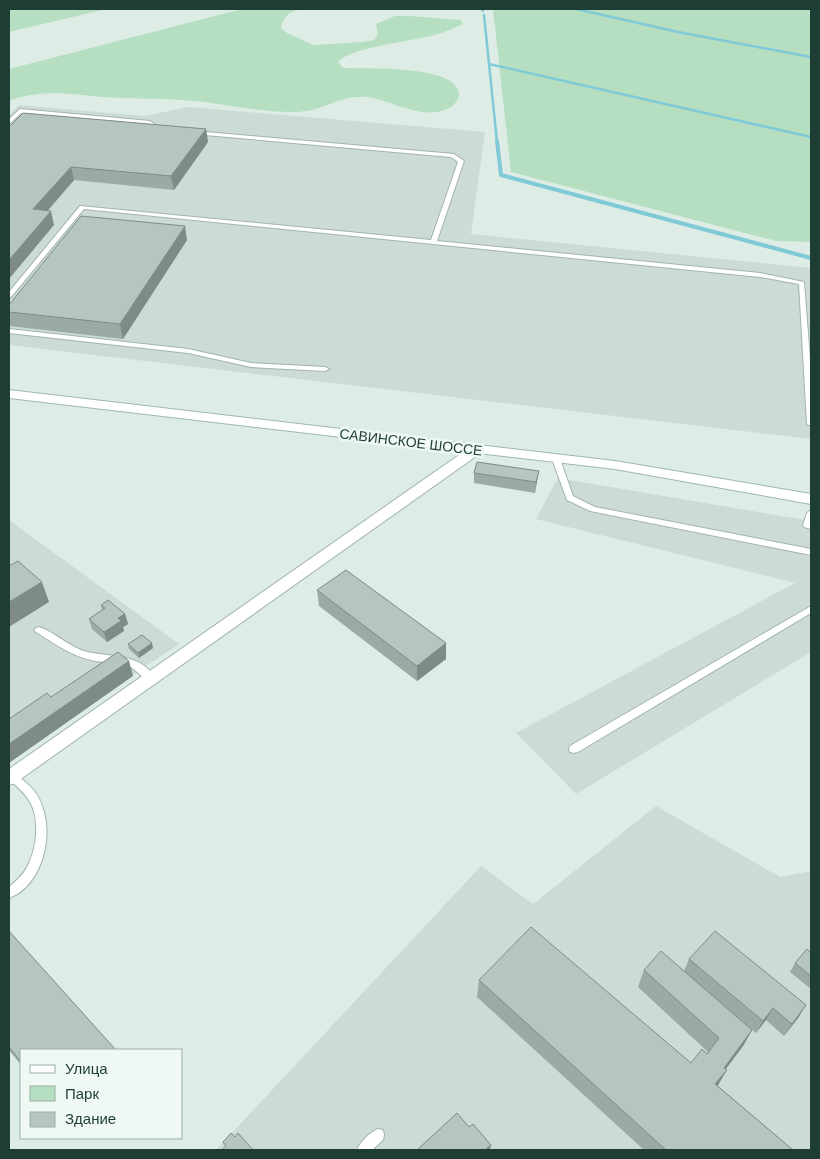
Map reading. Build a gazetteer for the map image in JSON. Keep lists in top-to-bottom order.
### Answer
{
  "streets": {
    "street": ["САВИНСКОЕ ШОССЕ"]
  },
  "legend": ["Улица", "Парк", "Здание"]
}
